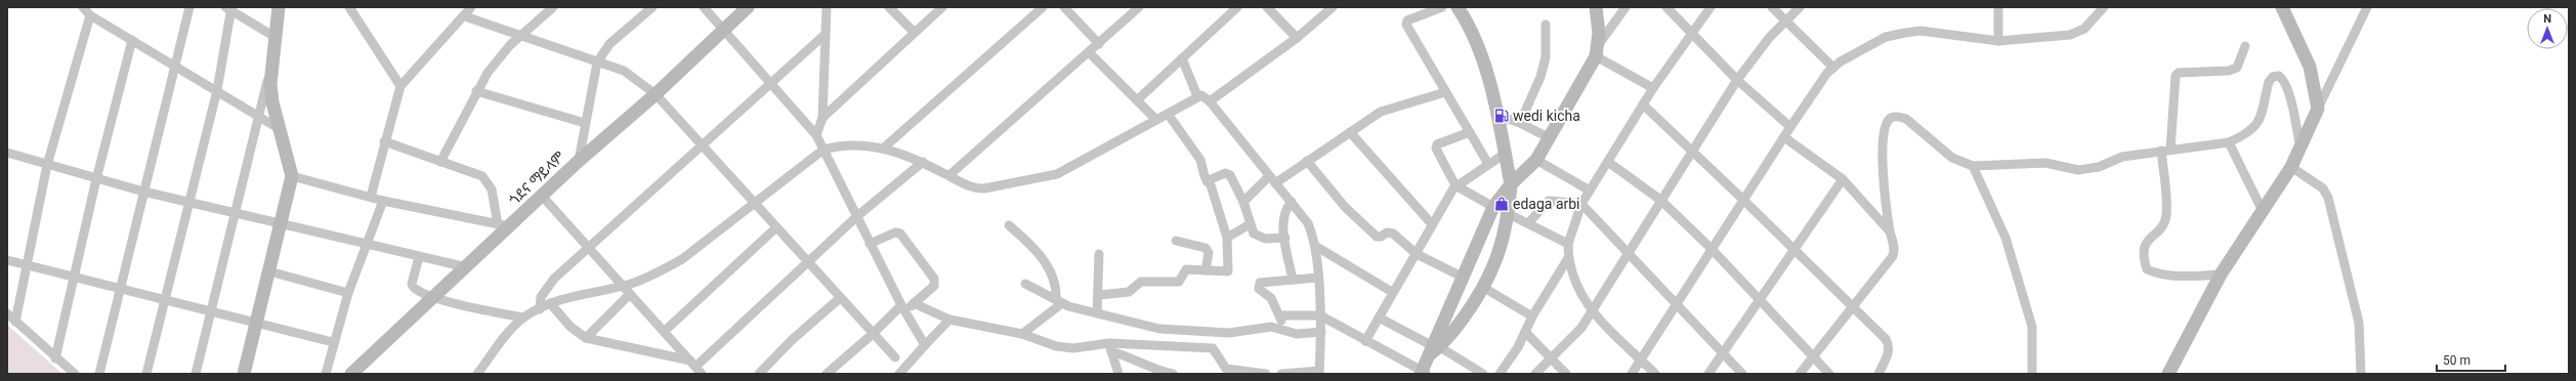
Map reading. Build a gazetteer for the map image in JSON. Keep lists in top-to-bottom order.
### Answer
{
  "streets": {
    "street": ["ጎደና ማይላም"]
  },
  "places": {
    "fuel station": ["wedi kicha"],
    "shop": ["edaga arbi"]
  },
  "scale_bar": "50 m",
  "north": "top"
}
